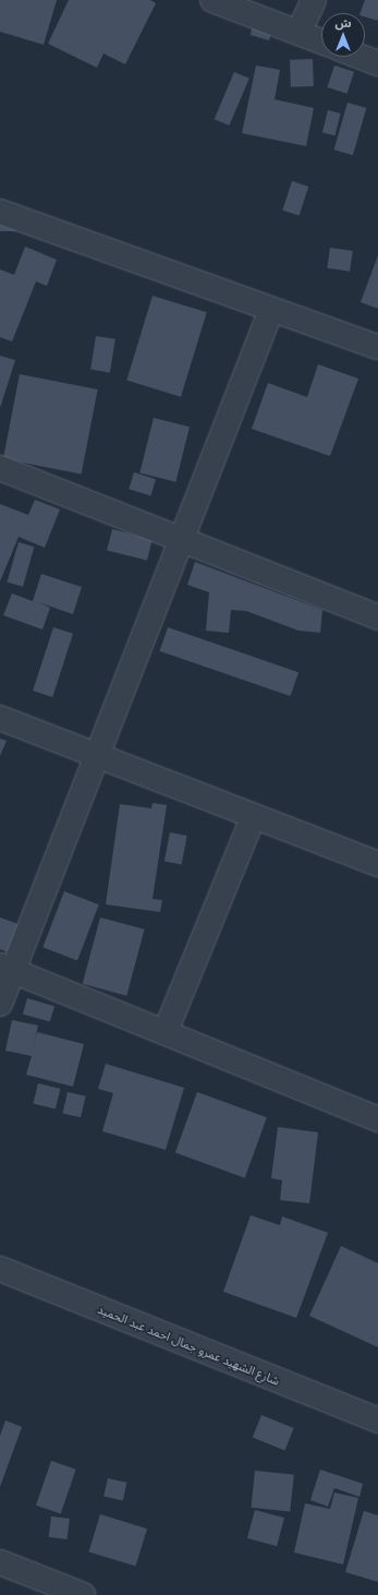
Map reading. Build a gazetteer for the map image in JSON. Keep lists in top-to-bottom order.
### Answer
{
  "streets": {
    "street": ["شارع الشهيد عمرو جمال احمد عبد الحميد"]
  },
  "north": "top"
}
